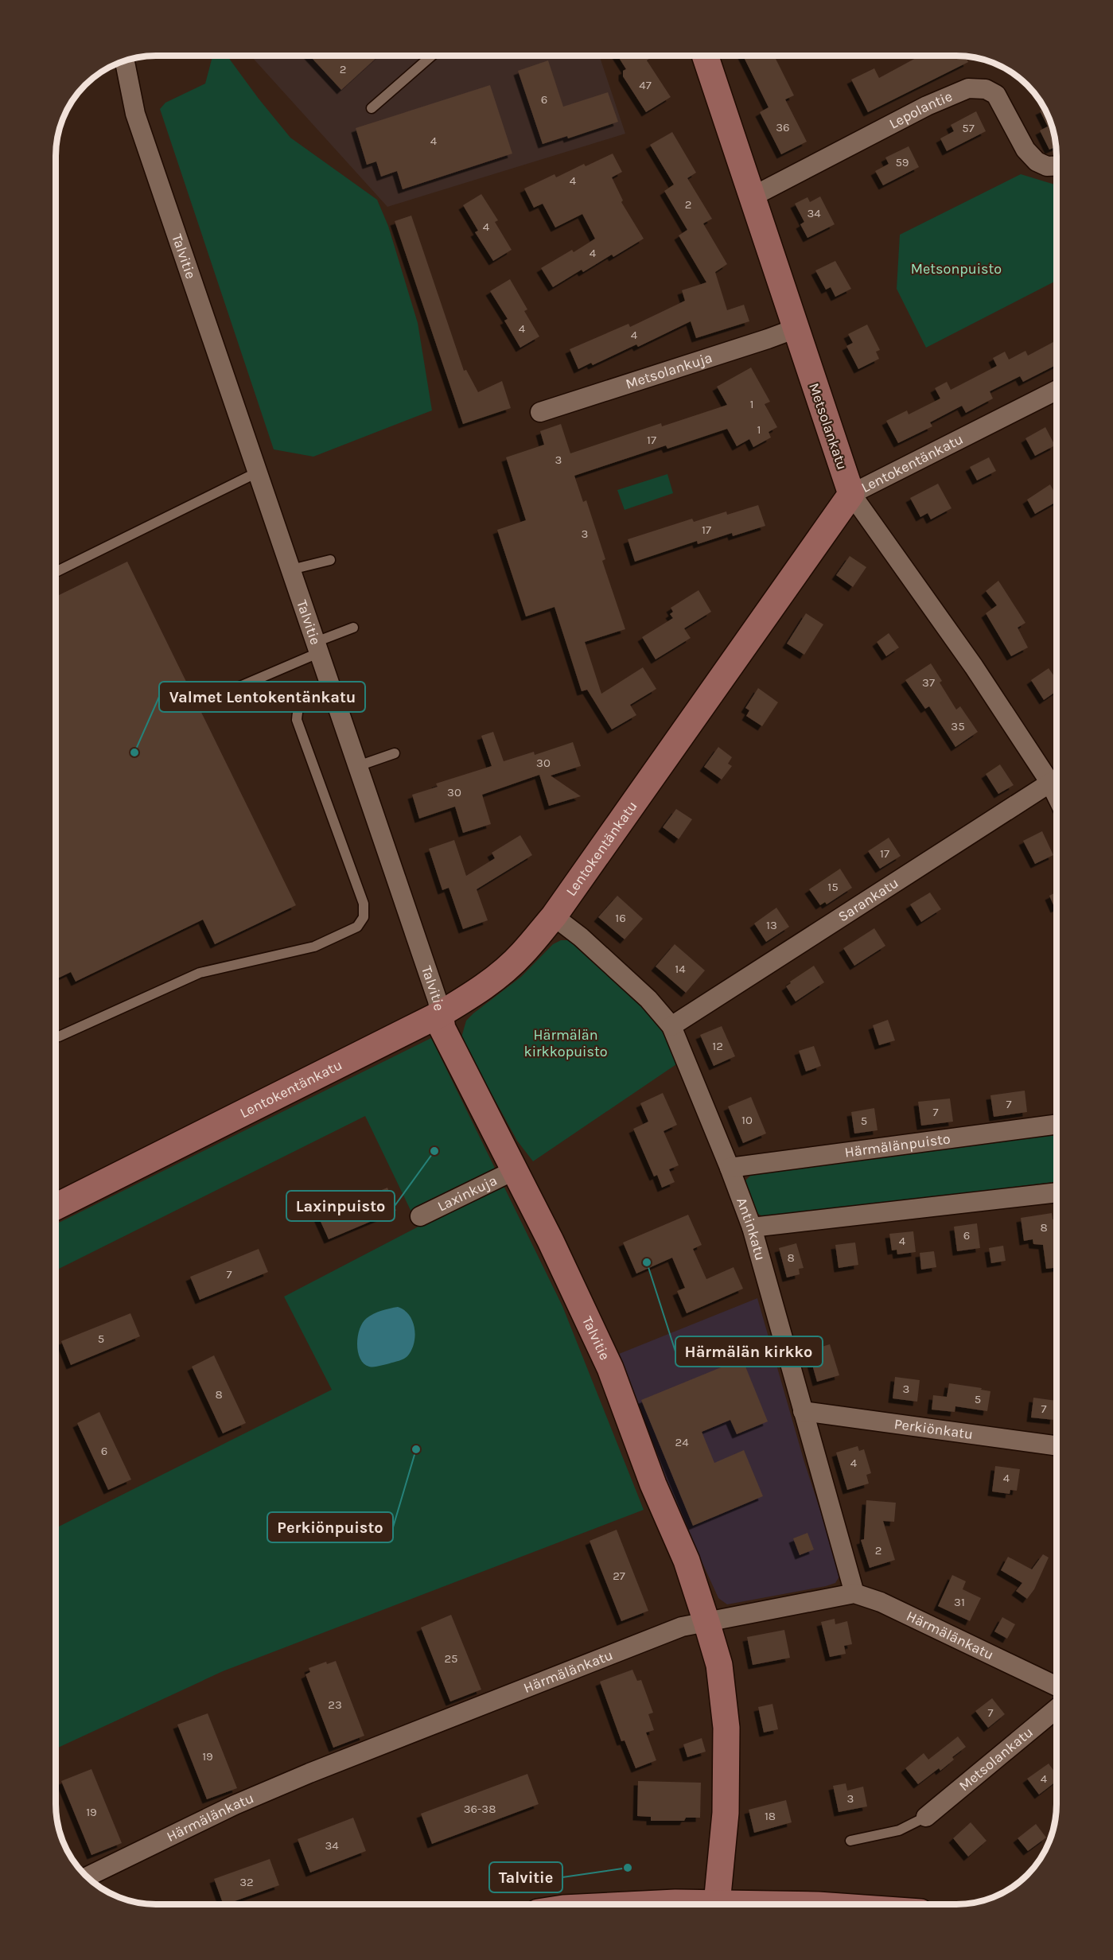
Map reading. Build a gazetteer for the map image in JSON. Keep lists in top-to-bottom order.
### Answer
{
  "streets": {
    "street": [
      "Lepolantie",
      "Talvitie",
      "Metsolankuja",
      "Metsolankatu",
      "Lentokentänkatu",
      "Sarankatu",
      "Härmälänpuisto",
      "Laxinkuja",
      "Antinkatu",
      "Perkiönkatu",
      "Härmälänkatu"
    ]
  },
  "crossings": [
    ["Lepolantie", "Metsolankatu"],
    ["Talvitie", "Lentokentänkatu"],
    ["Talvitie", "Laxinkuja"],
    ["Talvitie", "Härmälänkatu"],
    ["Metsolankuja", "Metsolankatu"],
    ["Metsolankatu", "Lentokentänkatu"],
    ["Lentokentänkatu", "Antinkatu"],
    ["Sarankatu", "Antinkatu"],
    ["Härmälänpuisto", "Antinkatu"],
    ["Antinkatu", "Perkiönkatu"],
    ["Antinkatu", "Härmälänkatu"]
  ],
  "parks": ["Metsonpuisto", "Härmälän kirkkopuisto"],
  "places": [
    "Valmet Lentokentänkatu",
    "Laxinpuisto",
    "Härmälän kirkko",
    "Perkiönpuisto",
    "Talvitie"
  ],
  "house_numbers": [
    "2",
    "47",
    "6",
    "36",
    "57",
    "4",
    "59",
    "4",
    "2",
    "34",
    "4",
    "4",
    "4",
    "4",
    "1",
    "1",
    "17",
    "3",
    "17",
    "3",
    "37",
    "35",
    "30",
    "30",
    "17",
    "15",
    "16",
    "13",
    "14",
    "12",
    "7",
    "7",
    "10",
    "5",
    "8",
    "6",
    "4",
    "8",
    "7",
    "5",
    "3",
    "8",
    "5",
    "7",
    "24",
    "6",
    "4",
    "4",
    "2",
    "27",
    "31",
    "25",
    "23",
    "7",
    "19",
    "4",
    "3",
    "36-38",
    "19",
    "18",
    "34",
    "32"
  ]
}
